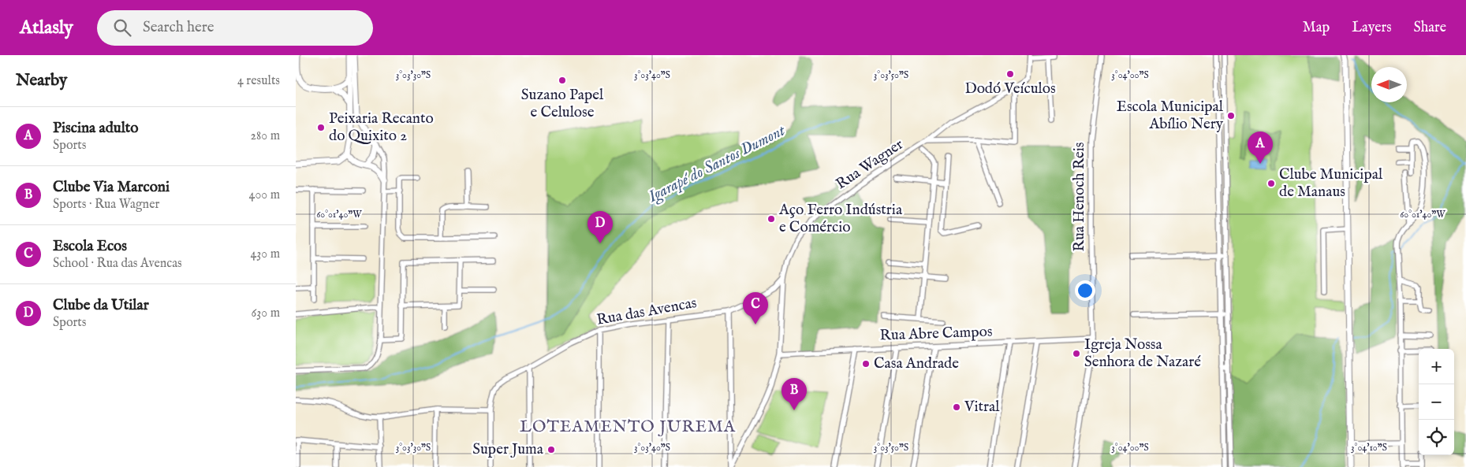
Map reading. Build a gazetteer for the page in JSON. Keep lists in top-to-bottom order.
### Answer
{
  "streets": {
    "street": [
      "Rua Wagner",
      "Rua Henoch Reis",
      "Rua das Avencas",
      "Rua Abre Campos"
    ]
  },
  "crossings": [
    ["Rua Wagner", "Rua das Avencas"],
    ["Rua Wagner", "Rua Abre Campos"],
    ["Rua Henoch Reis", "Rua Abre Campos"]
  ],
  "districts": ["LOTEAMENTO JUREMA"],
  "water": ["Igarapé do Santos Dumont"],
  "places": [
    "Dodó Veículos",
    "Suzano Papel e Celulose",
    "Escola Municipal Abílio Nery",
    "Peixaria Recanto do Quixito 2",
    "Clube Municipal de Manaus",
    "Aço Ferro Indústria e Comércio",
    "Igreja Nossa Senhora de Nazaré",
    "Casa Andrade",
    "Vitral",
    "Super Juma"
  ],
  "north": "left",
  "page": {
    "header": "Atlasly",
    "search": "Search here",
    "nav": ["Map", "Layers", "Share"],
    "heading": ["Nearby", "4 results"],
    "list": [
      {
        "mark": "A",
        "name": "Piscina adulto",
        "note": "Sports",
        "value": "280 m"
      },
      {
        "mark": "B",
        "name": "Clube Via Marconi",
        "note": "Sports · Rua Wagner",
        "value": "400 m"
      },
      {
        "mark": "C",
        "name": "Escola Ecos",
        "note": "School · Rua das Avencas",
        "value": "430 m"
      },
      {
        "mark": "D",
        "name": "Clube da Utilar",
        "note": "Sports",
        "value": "630 m"
      }
    ],
    "pins": [
      "A",
      "D",
      "C",
      "B"
    ],
    "map_buttons": ["+", "−"]
  },
  "coordinates": [
    "3°03'30\"S",
    "3°03'40\"S",
    "3°03'50\"S",
    "3°04'00\"S",
    "60°01'40\"W",
    "3°04'10\"S"
  ]
}
